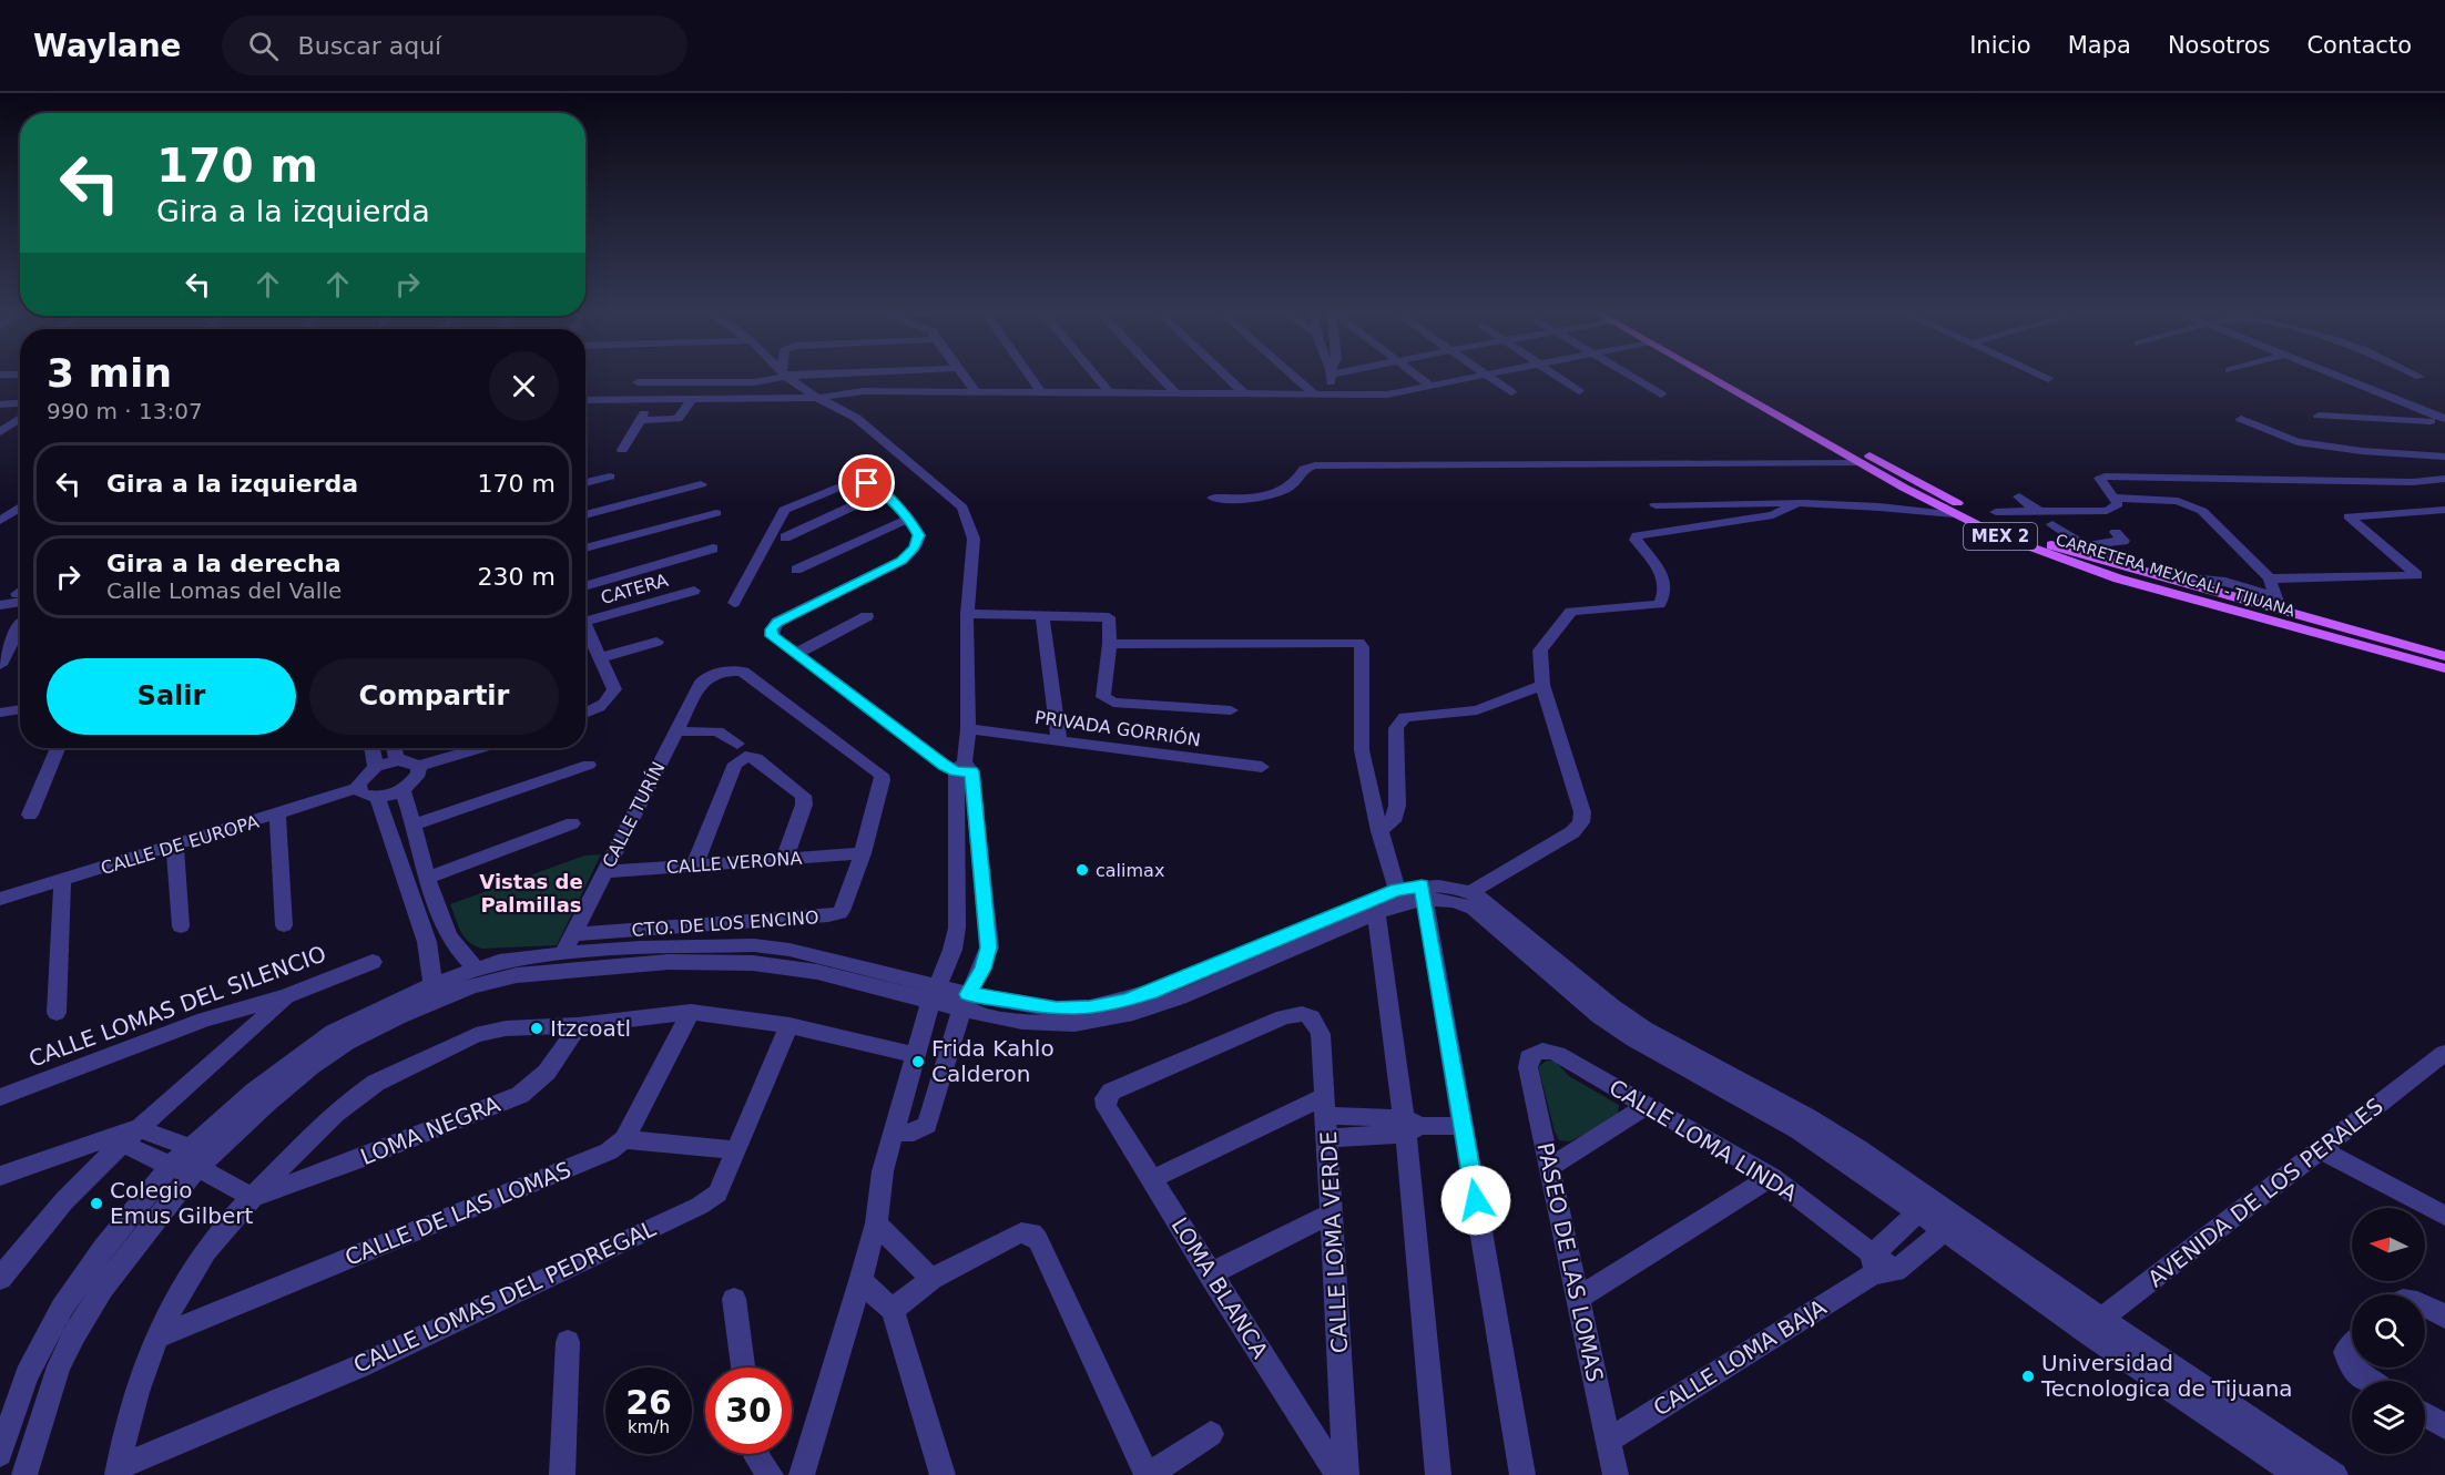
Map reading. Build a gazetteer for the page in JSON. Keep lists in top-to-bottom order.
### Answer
{
  "streets": {
    "main road": ["MEX 2", "CARRETERA MEXICALI - TIJUANA"],
    "street": [
      "CATERA",
      "PRIVADA GORRIÓN",
      "CALLE TURÍN",
      "CALLE DE EUROPA",
      "CALLE VERONA",
      "CTO. DE LOS ENCINO",
      "CALLE LOMAS DEL SILENCIO",
      "LOMA NEGRA",
      "CALLE LOMA LINDA",
      "AVENIDA DE LOS PERALES",
      "CALLE DE LAS LOMAS",
      "CALLE LOMA VERDE",
      "PASEO DE LAS LOMAS",
      "LOMA BLANCA",
      "CALLE LOMAS DEL PEDREGAL",
      "CALLE LOMA BAJA"
    ]
  },
  "crossings": [
    ["CALLE TURÍN", "CALLE VERONA"],
    ["CALLE TURÍN", "CTO. DE LOS ENCINO"],
    ["CALLE VERONA", "CTO. DE LOS ENCINO"],
    ["CALLE LOMA LINDA", "PASEO DE LAS LOMAS"],
    ["CALLE LOMA LINDA", "CALLE LOMA BAJA"],
    ["CALLE LOMA VERDE", "LOMA BLANCA"],
    ["PASEO DE LAS LOMAS", "CALLE LOMA BAJA"]
  ],
  "districts": ["Vistas de Palmillas"],
  "places": [
    "calimax",
    "Itzcoatl",
    "Frida Kahlo Calderon",
    "Colegio Emus Gilbert",
    "Universidad Tecnologica de Tijuana"
  ],
  "north": "left",
  "page": {
    "header": "Waylane",
    "search": "Buscar aquí",
    "nav": [
      "Inicio",
      "Mapa",
      "Nosotros",
      "Contacto"
    ],
    "turn": ["170 m", "Gira a la izquierda"],
    "heading": ["3 min", "990 m · 13:07"],
    "list": [
      {
        "name": "Gira a la izquierda",
        "value": "170 m"
      },
      {
        "name": "Gira a la derecha",
        "note": "Calle Lomas del Valle",
        "value": "230 m"
      }
    ],
    "buttons": ["Salir", "Compartir"],
    "speed": "26 km/h",
    "limit": "30"
  }
}
